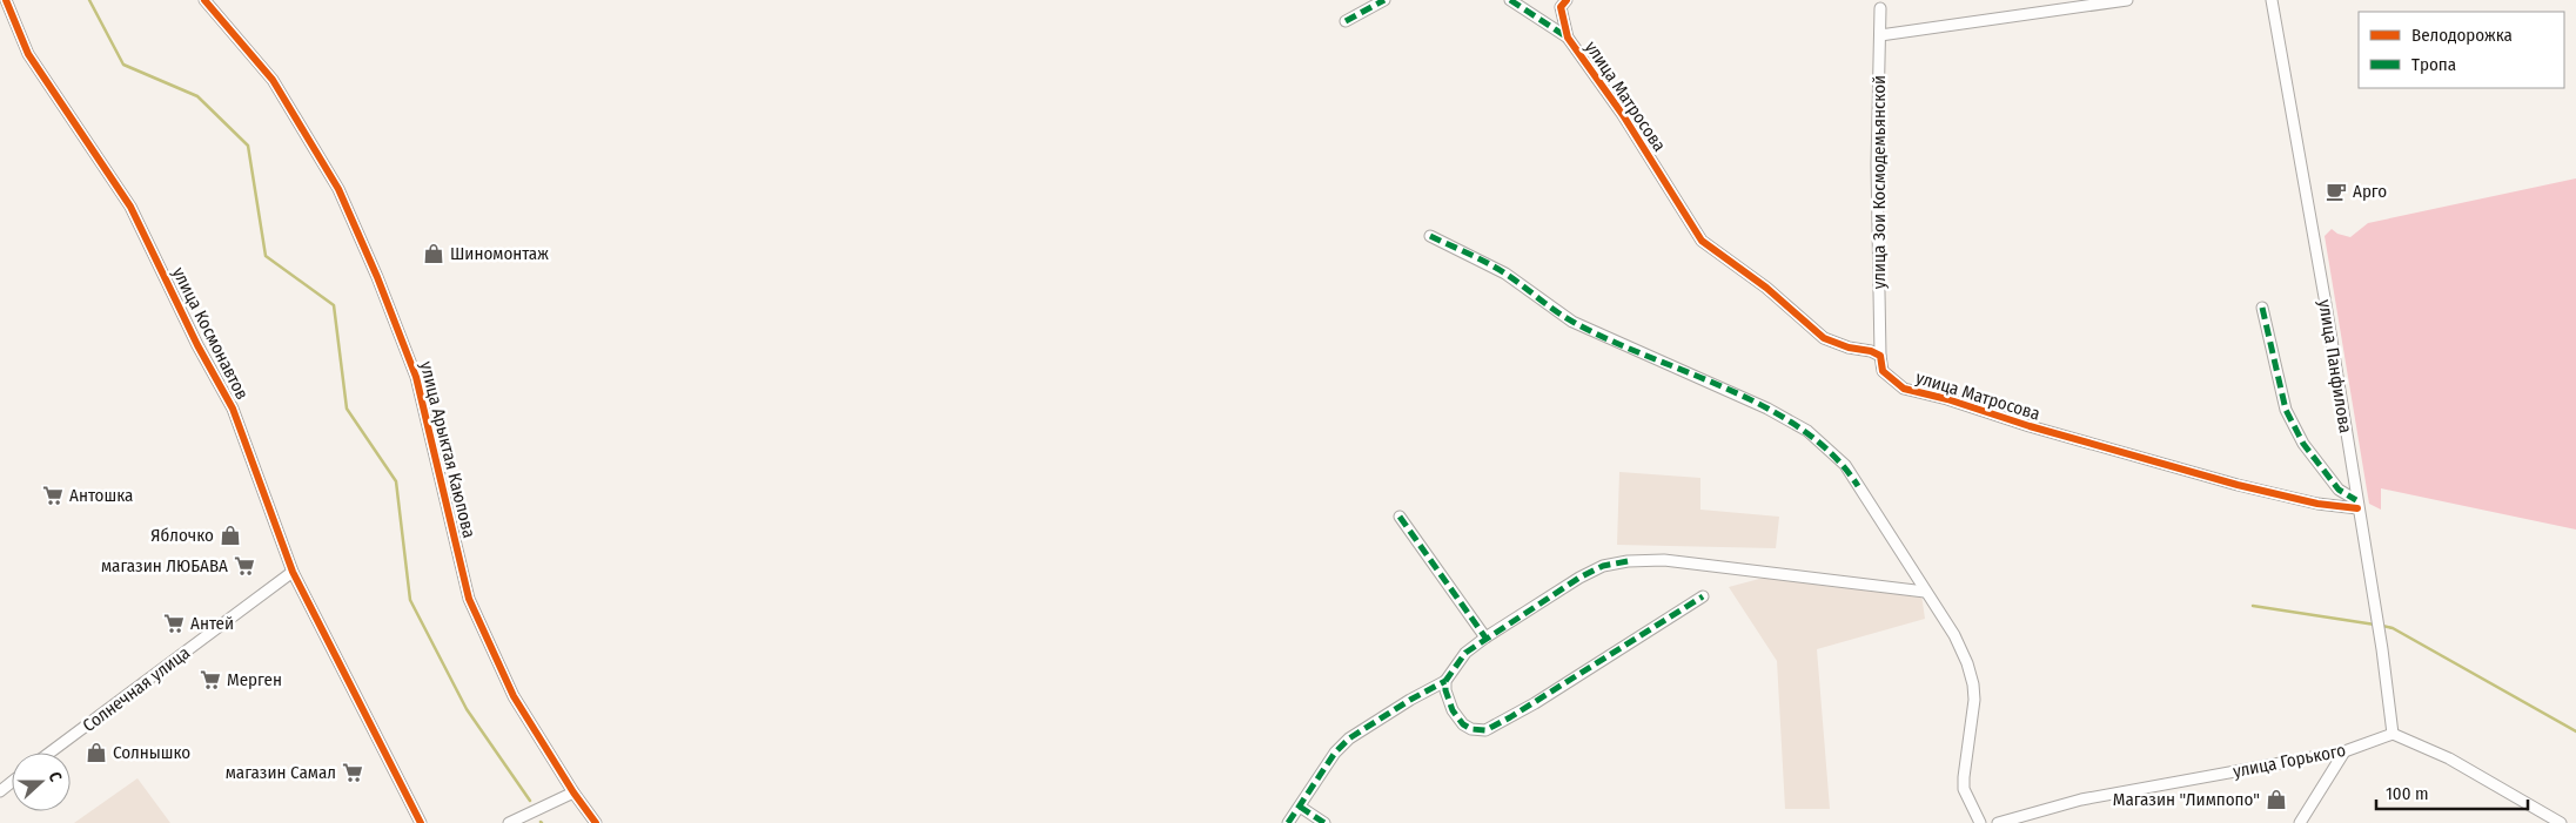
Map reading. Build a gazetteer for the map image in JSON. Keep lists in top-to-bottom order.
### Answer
{
  "streets": {
    "street": [
      "улица Матросова",
      "улица Зои Космодемьянской",
      "улица Космонавтов",
      "улица Панфилова",
      "улица Арыктая Каюпова",
      "Солнечная улица",
      "улица Горького"
    ]
  },
  "crossings": [
    ["улица Матросова", "улица Зои Космодемьянской"],
    ["улица Матросова", "улица Панфилова"],
    ["улица Космонавтов", "Солнечная улица"],
    ["улица Панфилова", "улица Горького"]
  ],
  "places": {
    "cafe": ["Арго"],
    "shop": [
      "Шиномонтаж",
      "Яблочко",
      "Солнышко",
      "Магазин \"Лимпопо\""
    ],
    "supermarket": [
      "Антошка",
      "магазин ЛЮБАВА",
      "Антей",
      "Мерген",
      "магазин Самал"
    ]
  },
  "legend": ["Велодорожка", "Тропа"],
  "scale_bar": "100 m",
  "north": "right"
}
